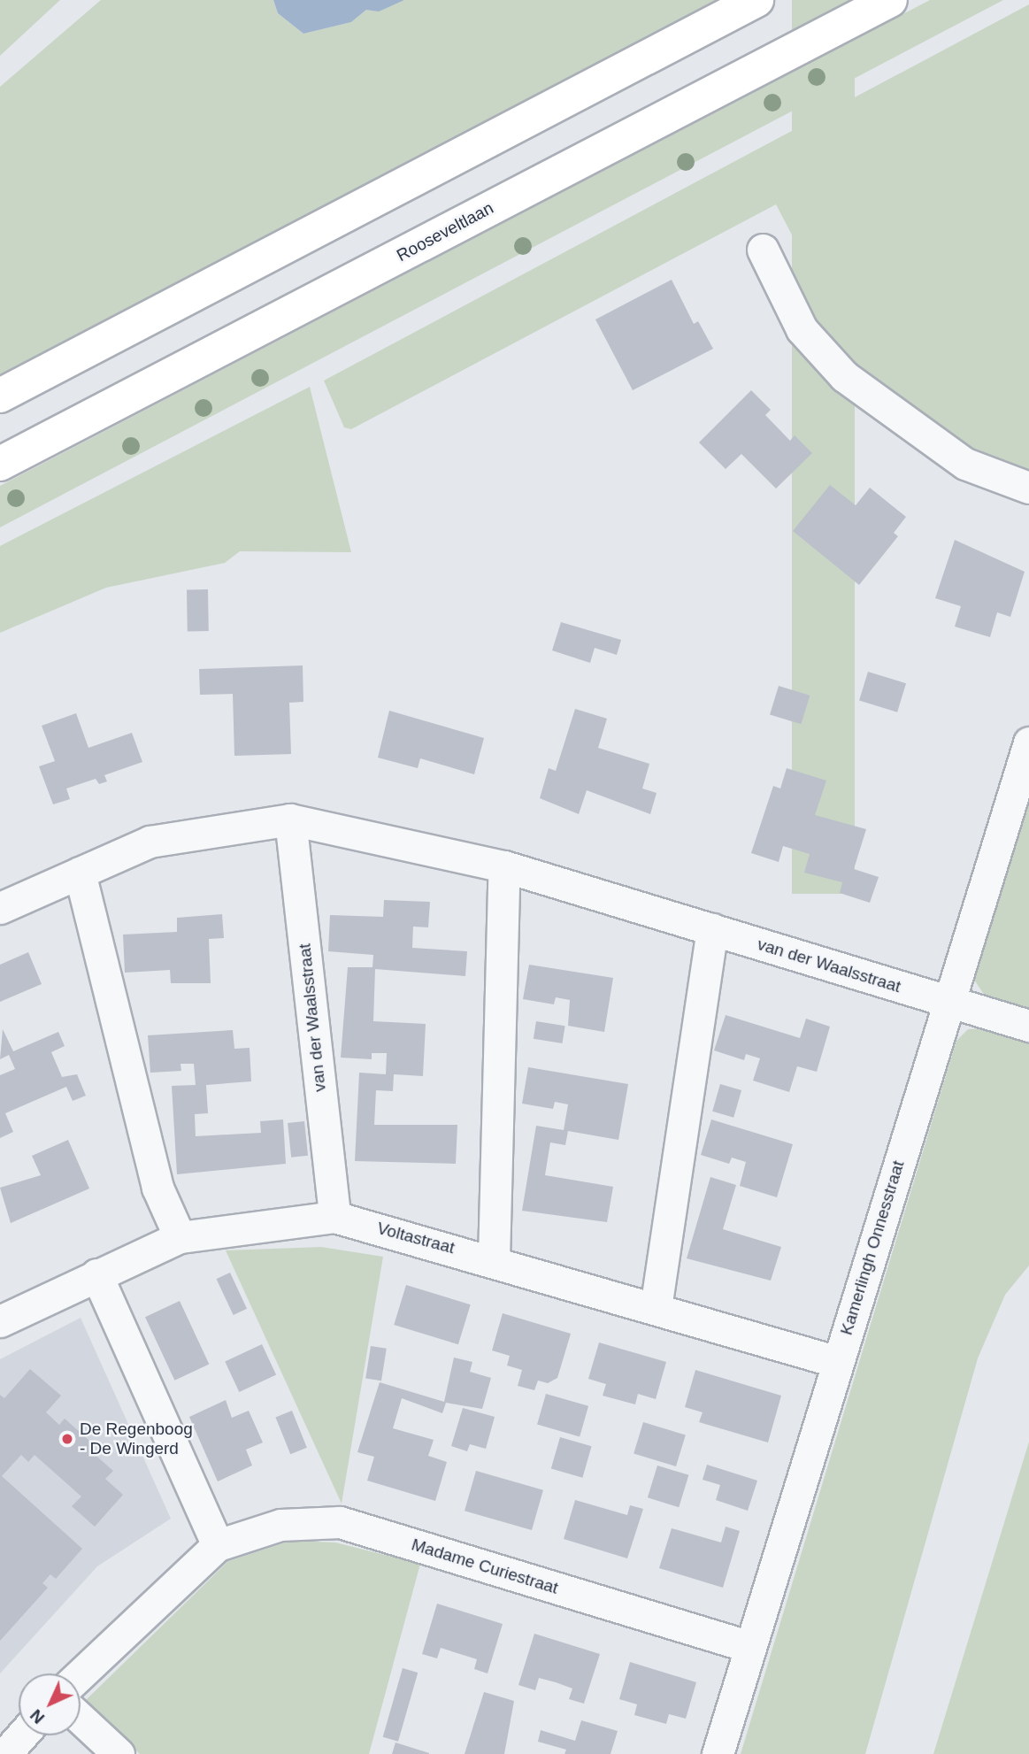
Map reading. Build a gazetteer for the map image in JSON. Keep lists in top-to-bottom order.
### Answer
{
  "streets": {
    "main road": ["Rooseveltlaan"],
    "street": [
      "van der Waalsstraat",
      "Voltastraat",
      "Kamerlingh Onnesstraat",
      "Madame Curiestraat"
    ]
  },
  "crossings": [
    ["van der Waalsstraat", "Voltastraat"],
    ["van der Waalsstraat", "Kamerlingh Onnesstraat"],
    ["Voltastraat", "Kamerlingh Onnesstraat"],
    ["Kamerlingh Onnesstraat", "Madame Curiestraat"]
  ],
  "places": ["De Regenboog - De Wingerd"],
  "north": "bottom left"
}
